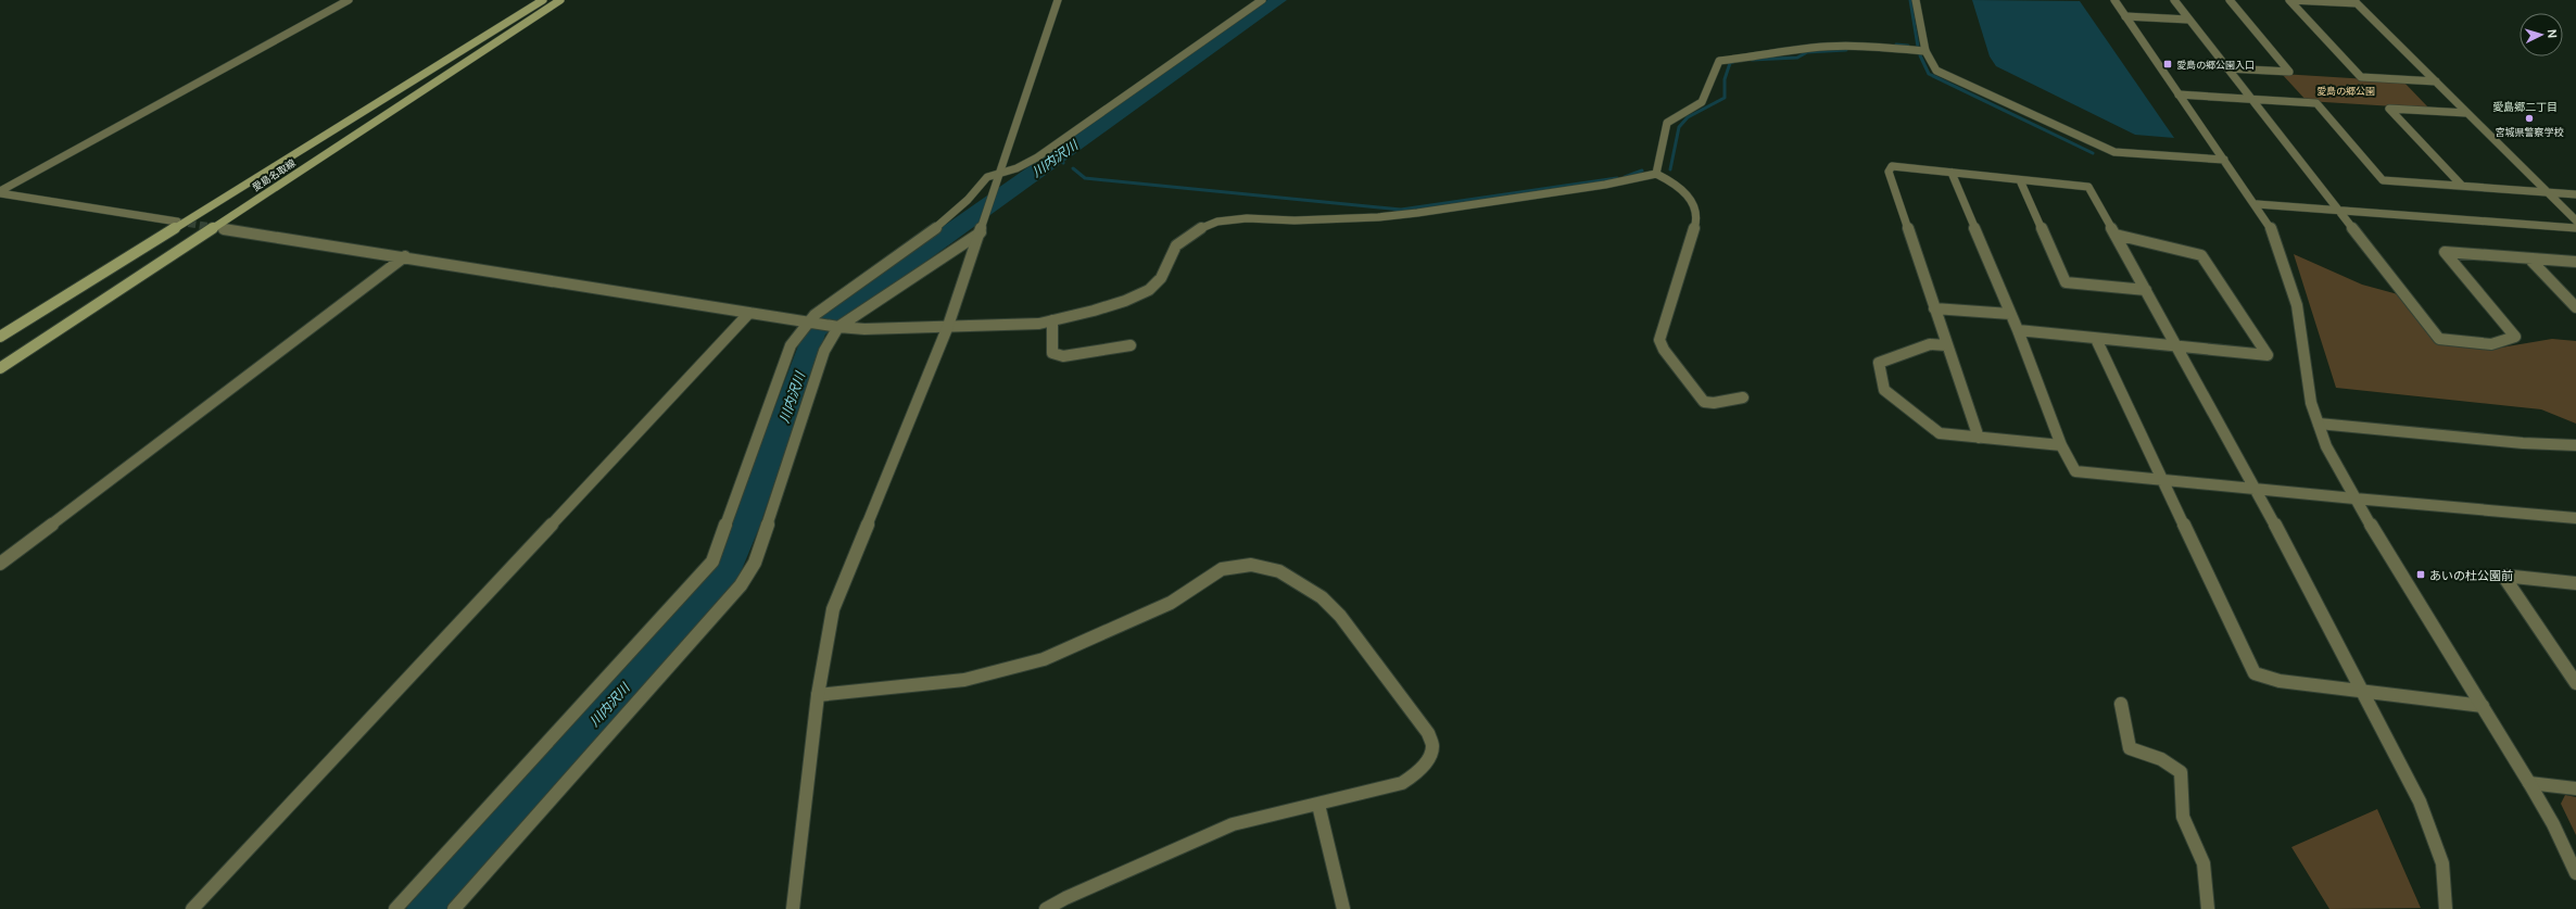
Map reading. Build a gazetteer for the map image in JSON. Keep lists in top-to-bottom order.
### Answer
{
  "streets": {
    "main road": ["愛島名取線"]
  },
  "districts": ["愛島郷二丁目"],
  "water": ["川内沢川"],
  "parks": ["愛島の郷公園"],
  "places": {
    "transit": ["愛島の郷公園入口", "あいの杜公園前"],
    "other": ["宮城県警察学校"]
  },
  "north": "right"
}
